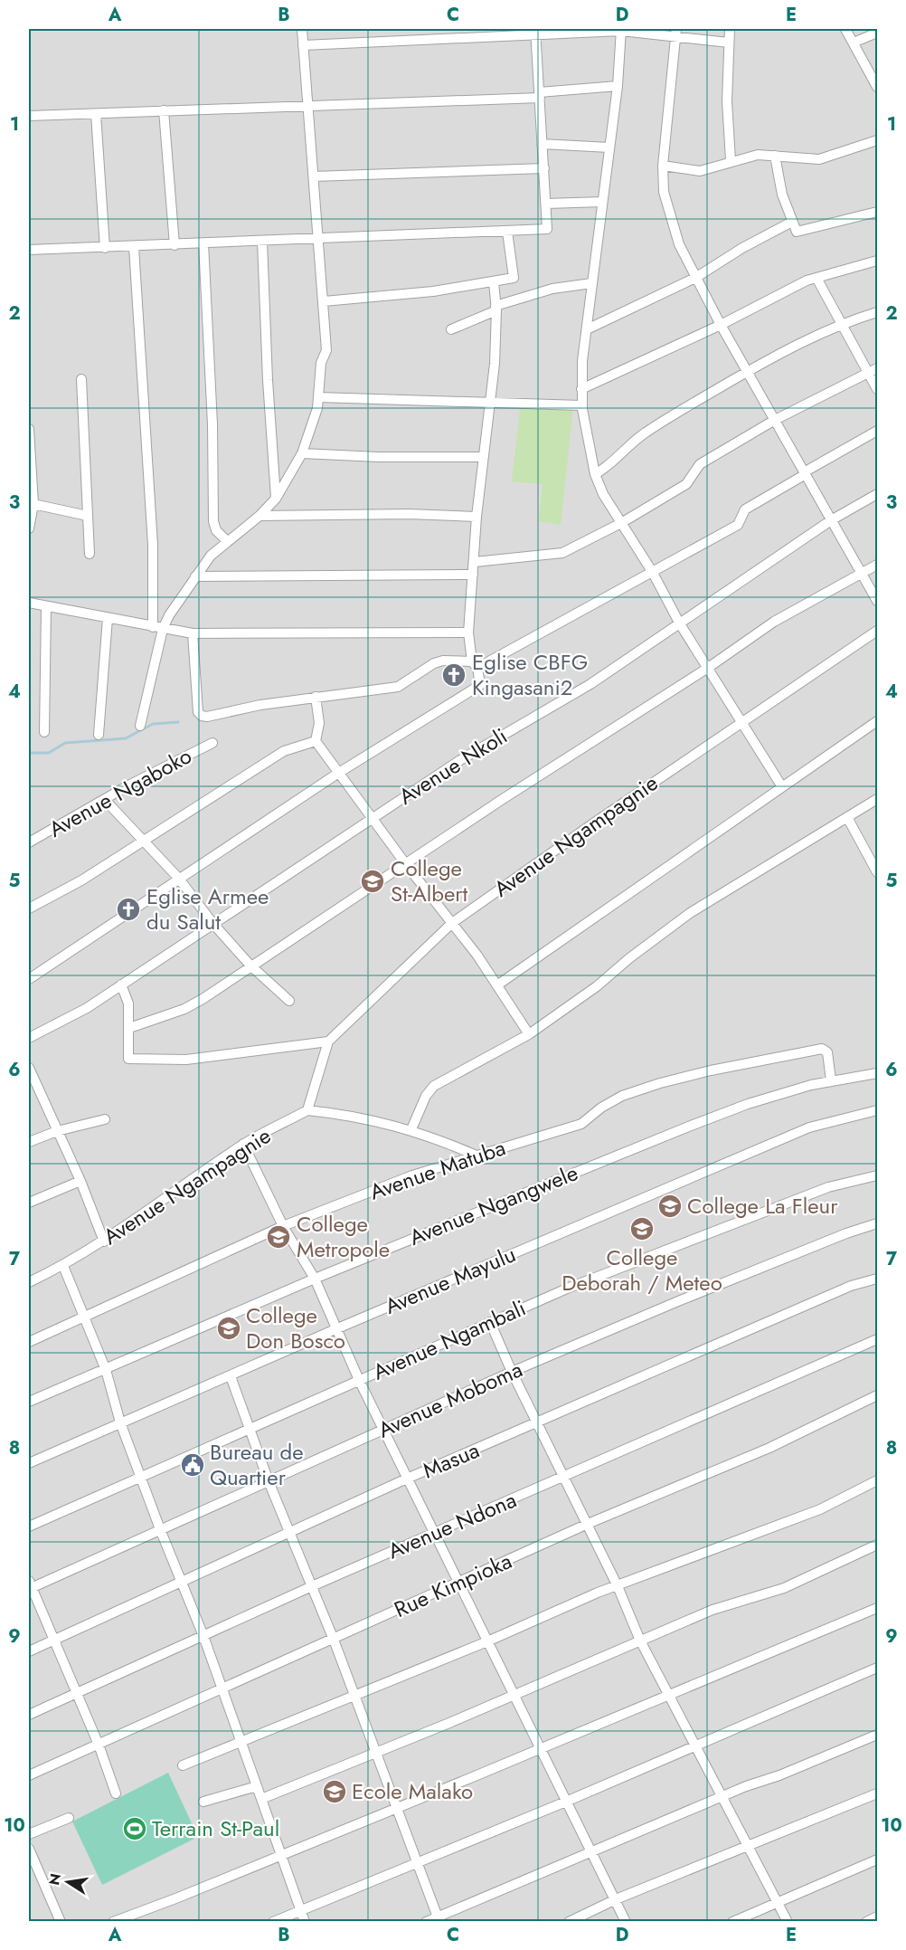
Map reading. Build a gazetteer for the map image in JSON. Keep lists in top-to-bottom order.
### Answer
{
  "streets": {
    "street": [
      "Avenue Nkoli",
      "Avenue Ngaboko",
      "Avenue Ngampagnie",
      "Avenue Matuba",
      "Avenue Ngangwele",
      "Avenue Mayulu",
      "Avenue Ngambali",
      "Avenue Moboma",
      "Masua",
      "Avenue Ndona",
      "Rue Kimpioka"
    ]
  },
  "crossings": [
    ["Avenue Matuba", "Avenue Ngangwele"]
  ],
  "places": {
    "church": ["Eglise CBFG Kingasani2", "Eglise Armee du Salut"],
    "school or university": [
      "College St-Albert",
      "College La Fleur",
      "College Deborah / Meteo",
      "College Metropole",
      "College Don Bosco",
      "Ecole Malako"
    ],
    "public building": ["Bureau de Quartier"],
    "sports": ["Terrain St-Paul"]
  },
  "north": "left",
  "grid": {
    "columns": [
      "A",
      "B",
      "C",
      "D",
      "E"
    ],
    "rows": [
      "1",
      "2",
      "3",
      "4",
      "5",
      "6",
      "7",
      "8",
      "9",
      "10"
    ]
  }
}
